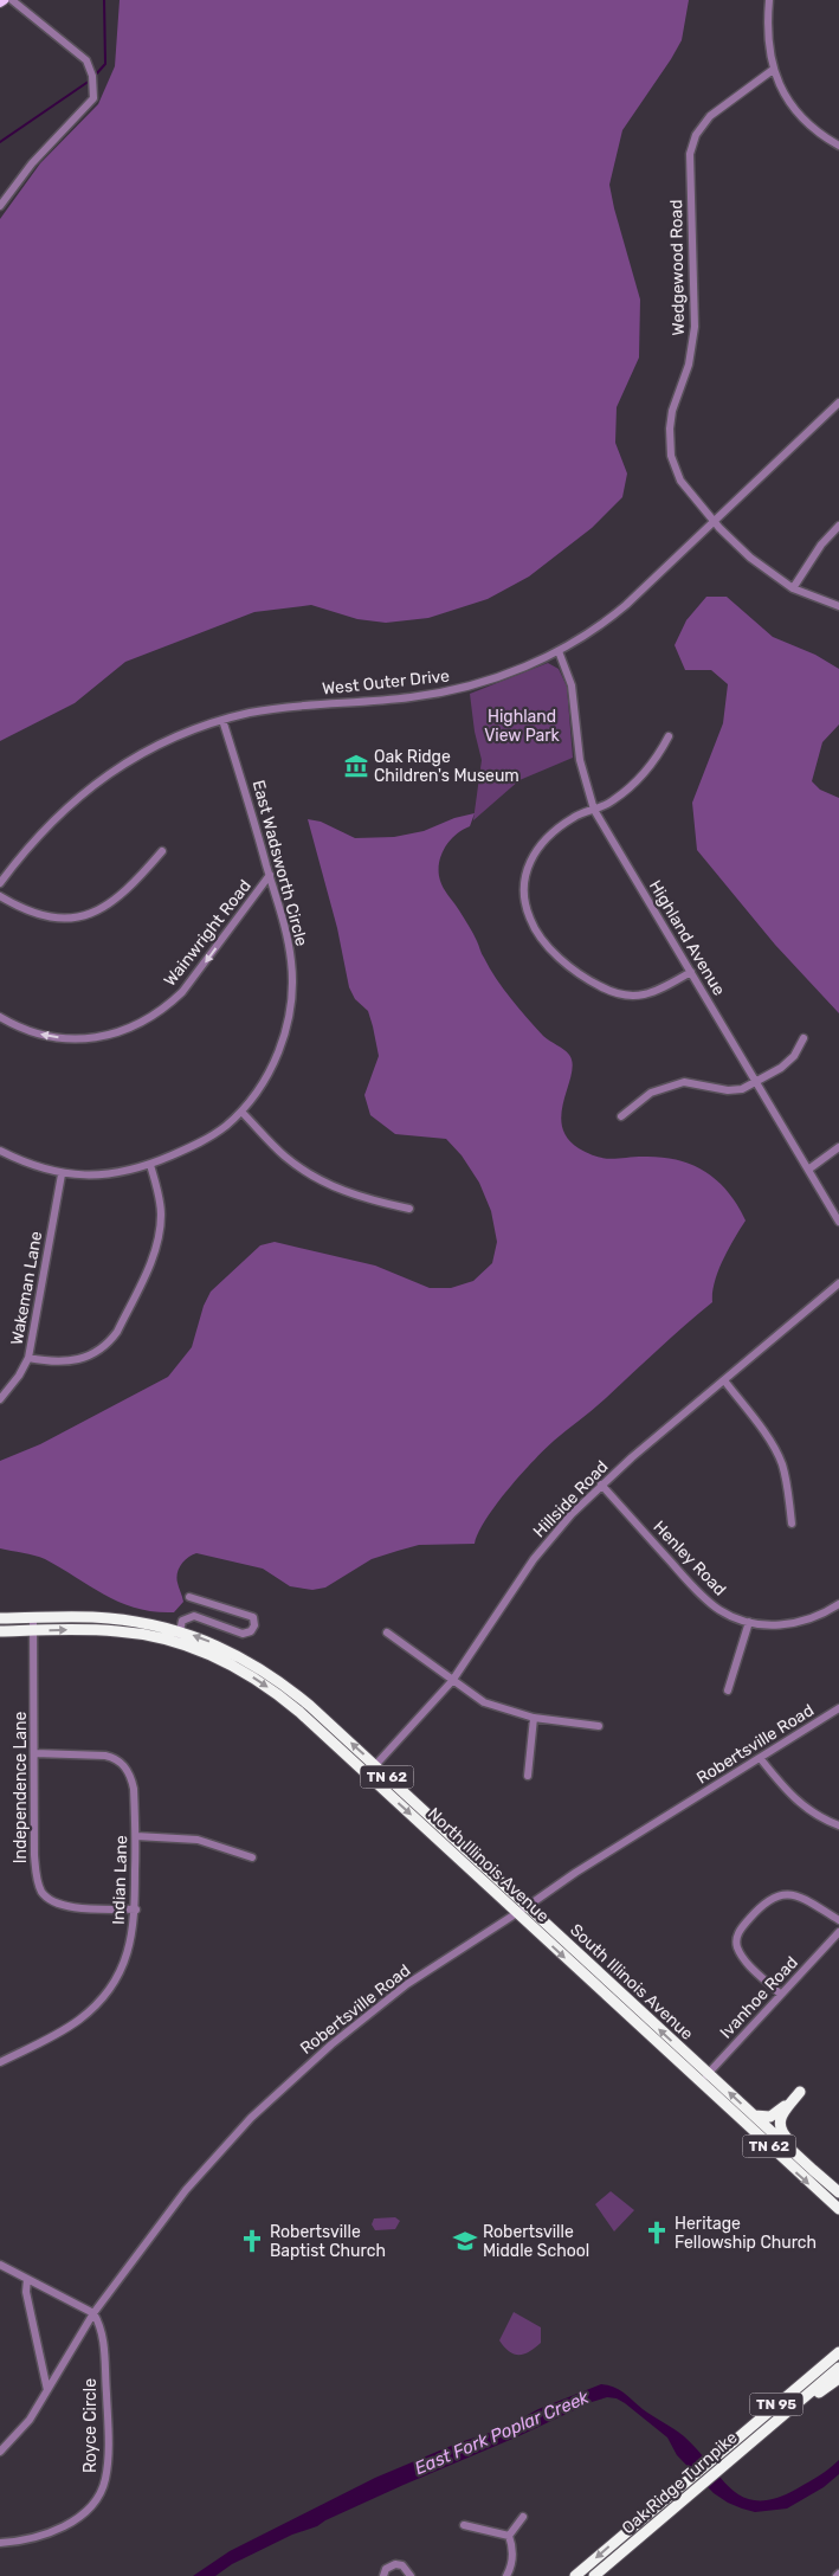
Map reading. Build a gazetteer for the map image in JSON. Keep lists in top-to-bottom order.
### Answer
{
  "streets": {
    "highway": [
      "TN 62",
      "North Illinois Avenue",
      "South Illinois Avenue",
      "TN 95",
      "Oak Ridge Turnpike"
    ],
    "street": [
      "Wedgewood Road",
      "West Outer Drive",
      "East Wadsworth Circle",
      "Wainwright Road",
      "Highland Avenue",
      "Wakeman Lane",
      "Hillside Road",
      "Henley Road",
      "Robertsville Road",
      "Independence Lane",
      "Indian Lane",
      "Ivanhoe Road",
      "Royce Circle"
    ]
  },
  "crossings": [
    ["Wedgewood Road", "West Outer Drive"],
    ["West Outer Drive", "East Wadsworth Circle"],
    ["West Outer Drive", "Highland Avenue"],
    ["East Wadsworth Circle", "Wainwright Road"],
    ["East Wadsworth Circle", "Wakeman Lane"],
    ["Hillside Road", "Henley Road"],
    ["Hillside Road", "North Illinois Avenue"],
    ["Hillside Road", "South Illinois Avenue"],
    ["Robertsville Road", "North Illinois Avenue"],
    ["Robertsville Road", "South Illinois Avenue"],
    ["Robertsville Road", "Royce Circle"],
    ["Independence Lane", "North Illinois Avenue"],
    ["Independence Lane", "Indian Lane"],
    ["Independence Lane", "South Illinois Avenue"],
    ["North Illinois Avenue", "Ivanhoe Road"],
    ["South Illinois Avenue", "Ivanhoe Road"]
  ],
  "one_way": ["Wainwright Road", "North Illinois Avenue", "South Illinois Avenue"],
  "water": ["East Fork Poplar Creek"],
  "parks": ["Highland View Park"],
  "places": {
    "museum": ["Oak Ridge Children's Museum"],
    "church": ["Heritage Fellowship Church", "Robertsville Baptist Church"],
    "school or university": ["Robertsville Middle School"]
  }
}
